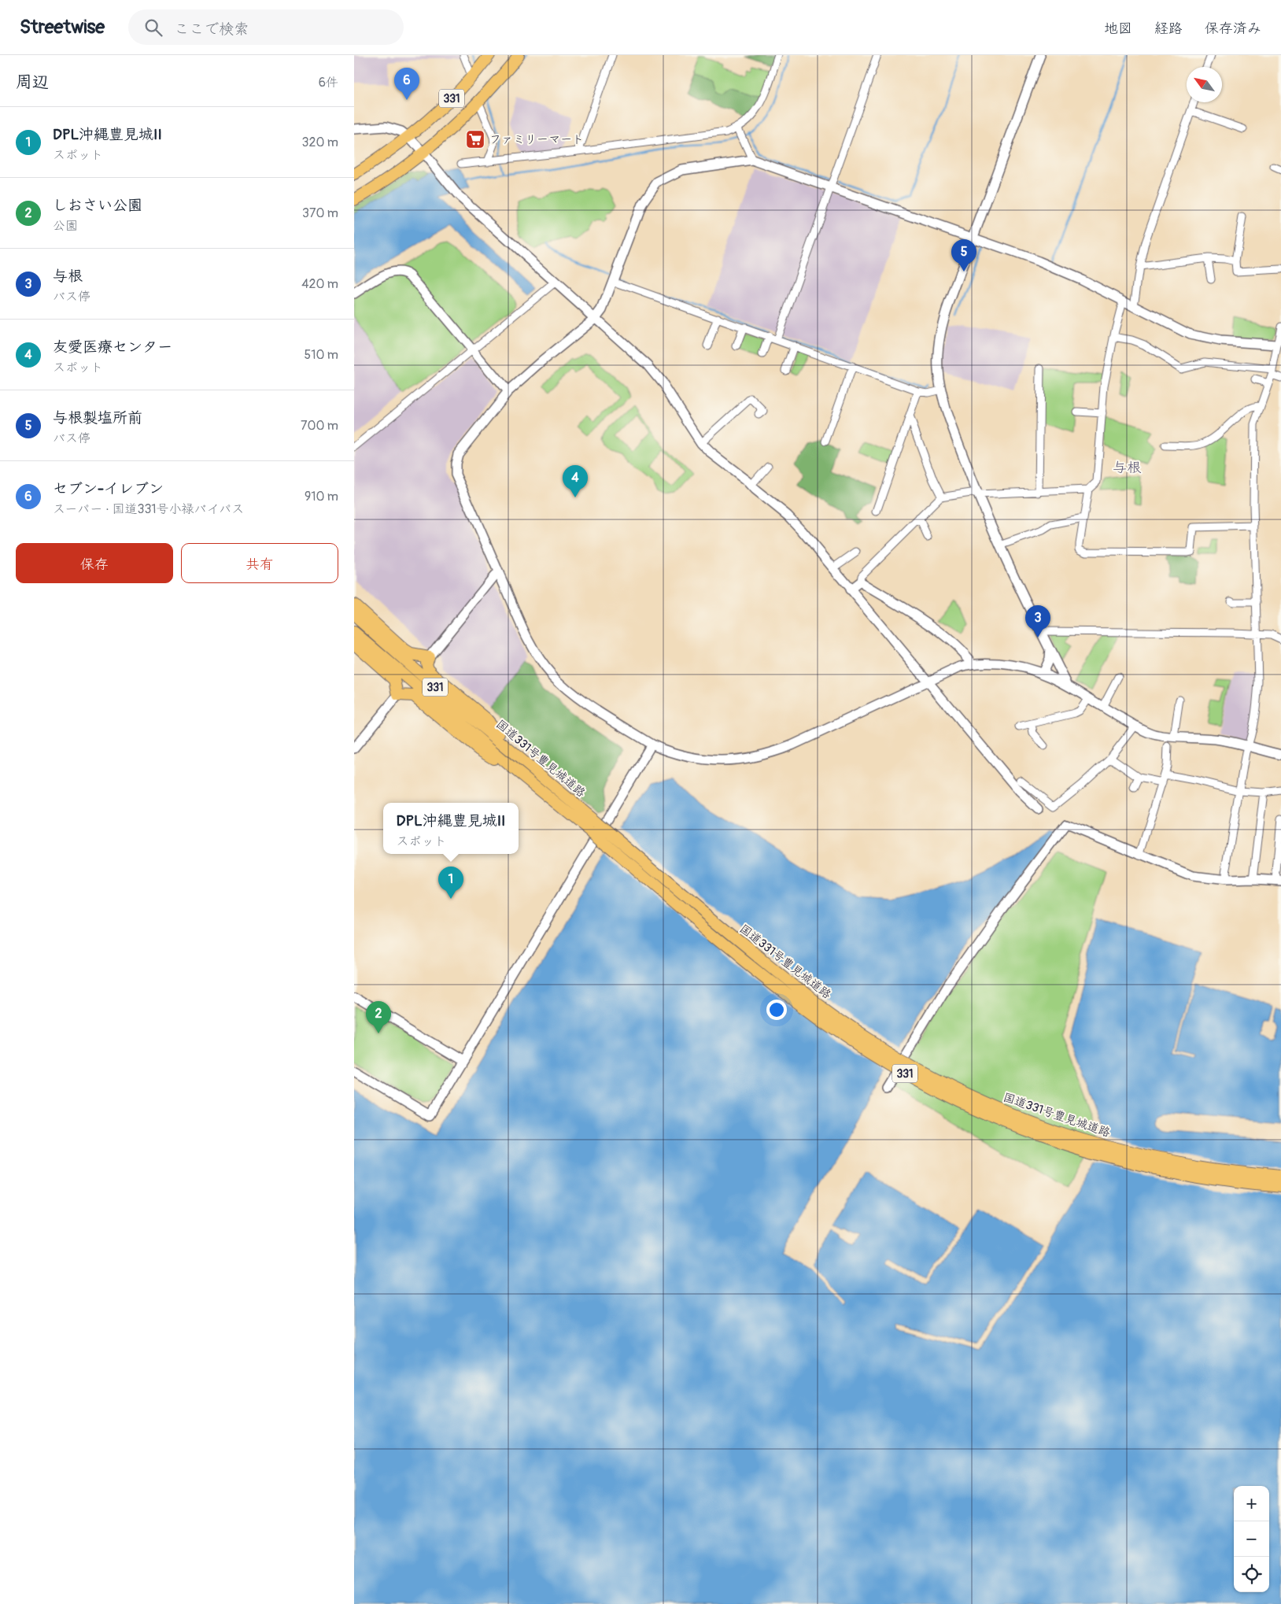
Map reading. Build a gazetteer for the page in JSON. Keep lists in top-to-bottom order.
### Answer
{
  "streets": {
    "highway": ["331", "国道331号豊見城道路"]
  },
  "districts": ["与根"],
  "places": {
    "supermarket": ["ファミリーマート"]
  },
  "north": "top left",
  "page": {
    "header": "Streetwise",
    "search": "ここで検索",
    "nav": ["地図", "経路", "保存済み"],
    "heading": ["周辺", "6件"],
    "pins": [
      "6",
      "5",
      "4",
      "3",
      "1",
      "2"
    ],
    "list": [
      {
        "mark": "1",
        "name": "DPL沖縄豊見城II",
        "note": "スポット",
        "value": "320 m"
      },
      {
        "mark": "2",
        "name": "しおさい公園",
        "note": "公園",
        "value": "370 m"
      },
      {
        "mark": "3",
        "name": "与根",
        "note": "バス停",
        "value": "420 m"
      },
      {
        "mark": "4",
        "name": "友愛医療センター",
        "note": "スポット",
        "value": "510 m"
      },
      {
        "mark": "5",
        "name": "与根製塩所前",
        "note": "バス停",
        "value": "700 m"
      },
      {
        "mark": "6",
        "name": "セブン-イレブン",
        "note": "スーパー · 国道331号小禄バイパス",
        "value": "910 m"
      }
    ],
    "buttons": ["保存", "共有"],
    "popup": ["DPL沖縄豊見城II", "スポット"],
    "map_buttons": ["+", "−"]
  }
}
